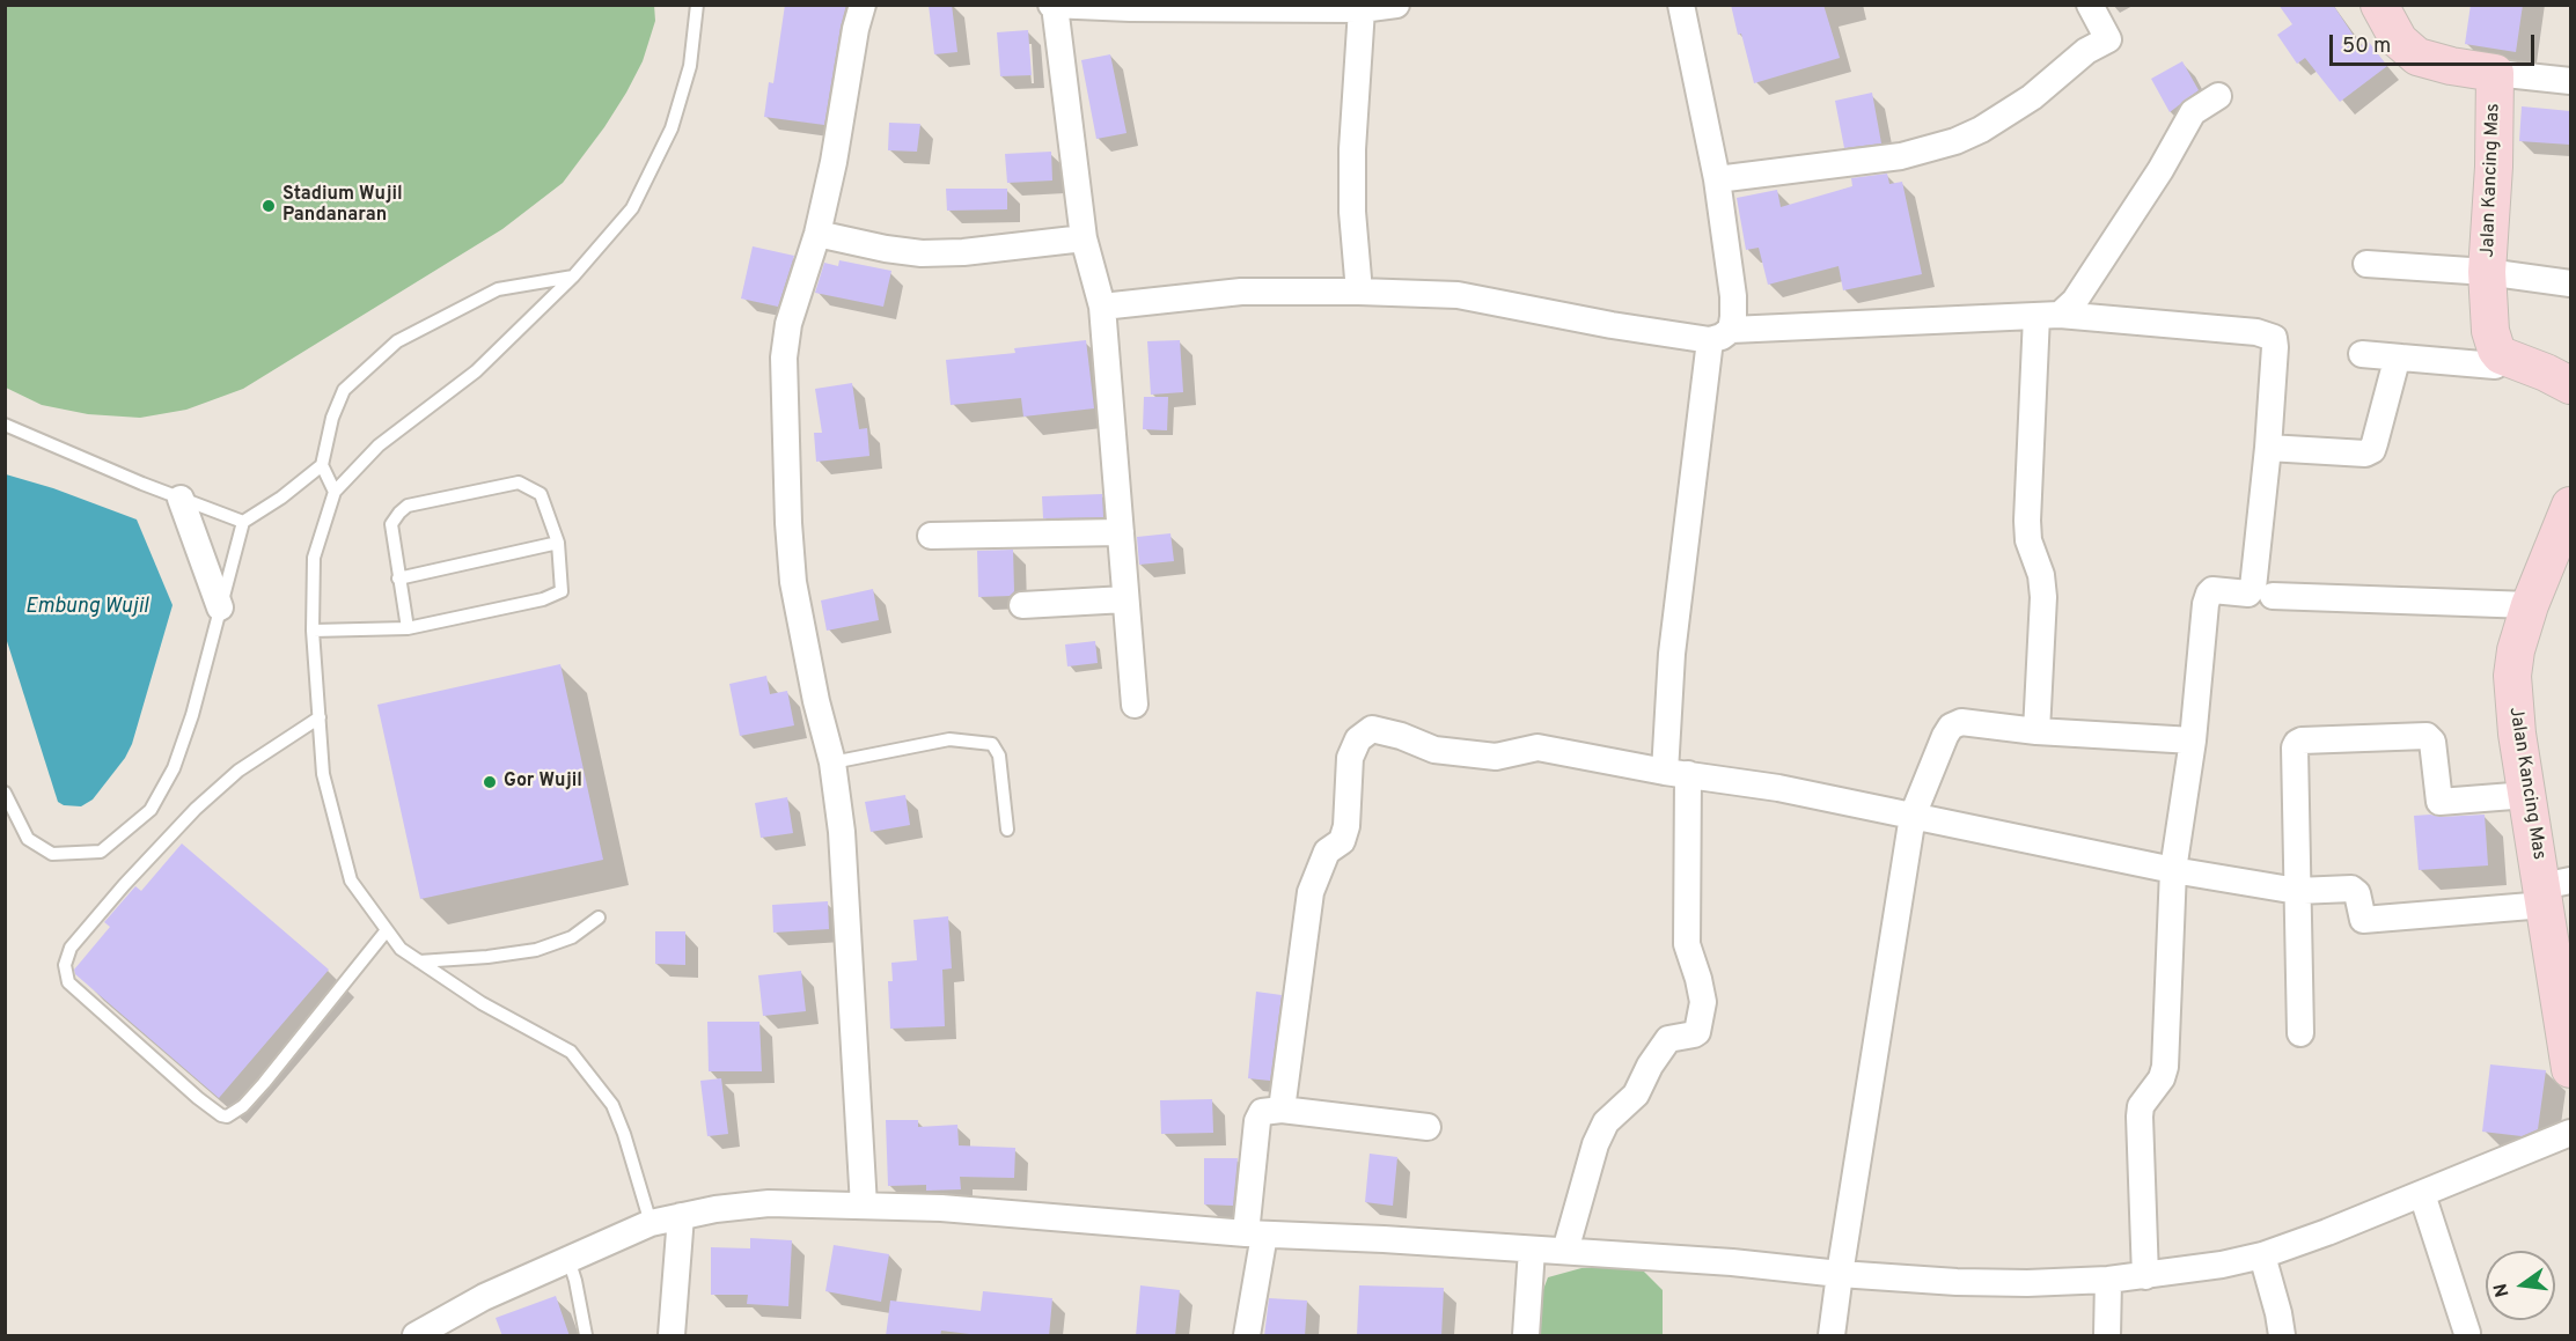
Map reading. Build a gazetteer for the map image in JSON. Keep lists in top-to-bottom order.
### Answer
{
  "streets": {
    "street": ["Jalan Kancing Mas"]
  },
  "water": ["Embung Wujil"],
  "places": ["Stadium Wujil Pandanaran", "Gor Wujil"],
  "scale_bar": "50 m",
  "north": "left"
}
